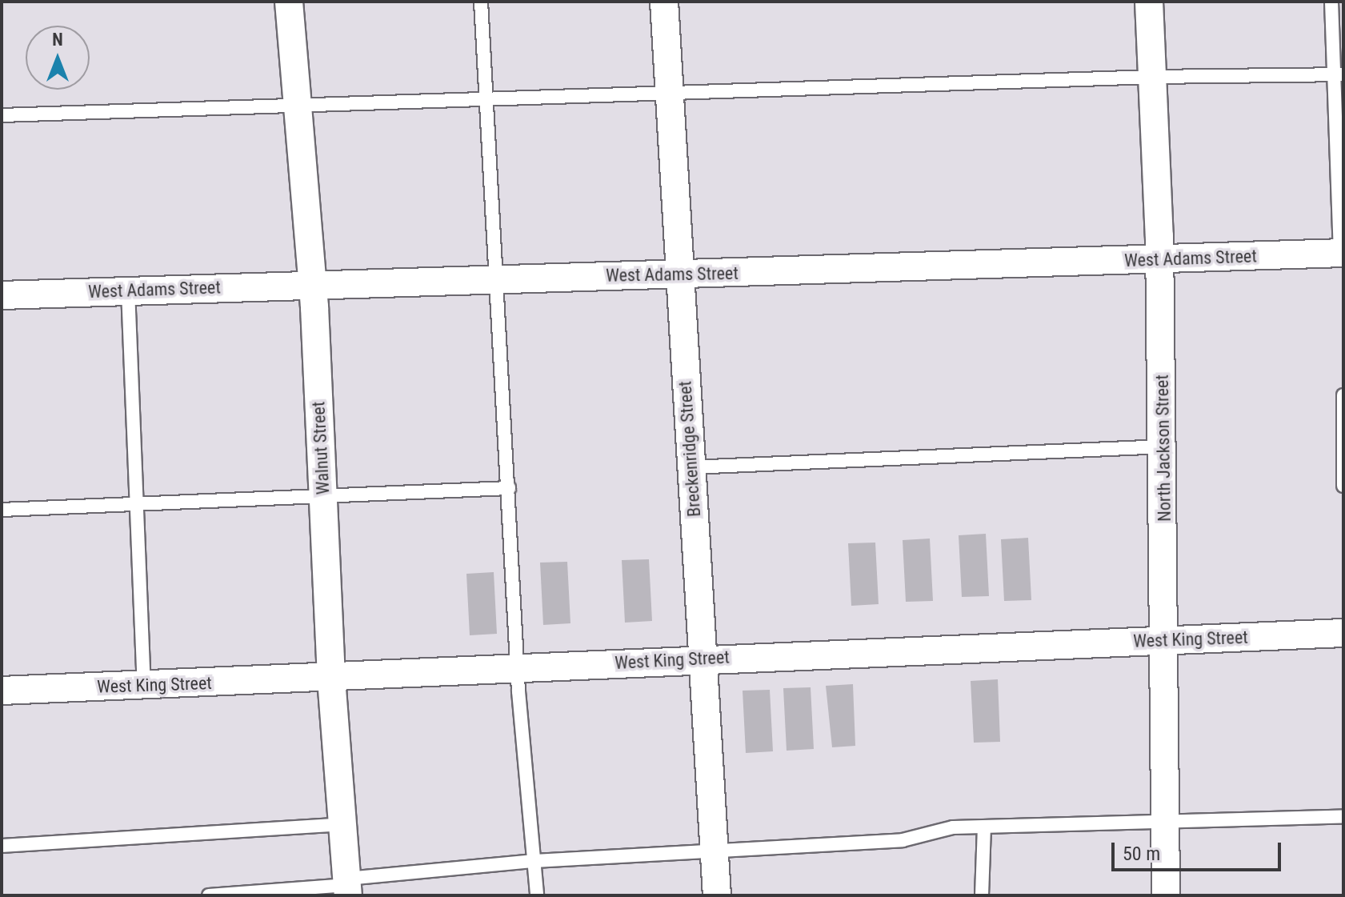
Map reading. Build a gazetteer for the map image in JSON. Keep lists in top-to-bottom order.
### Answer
{
  "streets": {
    "street": [
      "West Adams Street",
      "Walnut Street",
      "North Jackson Street",
      "Breckenridge Street",
      "West King Street"
    ]
  },
  "crossings": [
    ["West Adams Street", "Walnut Street"],
    ["West Adams Street", "North Jackson Street"],
    ["West Adams Street", "Breckenridge Street"],
    ["Walnut Street", "West King Street"],
    ["North Jackson Street", "West King Street"],
    ["Breckenridge Street", "West King Street"]
  ],
  "scale_bar": "50 m",
  "north": "top"
}
